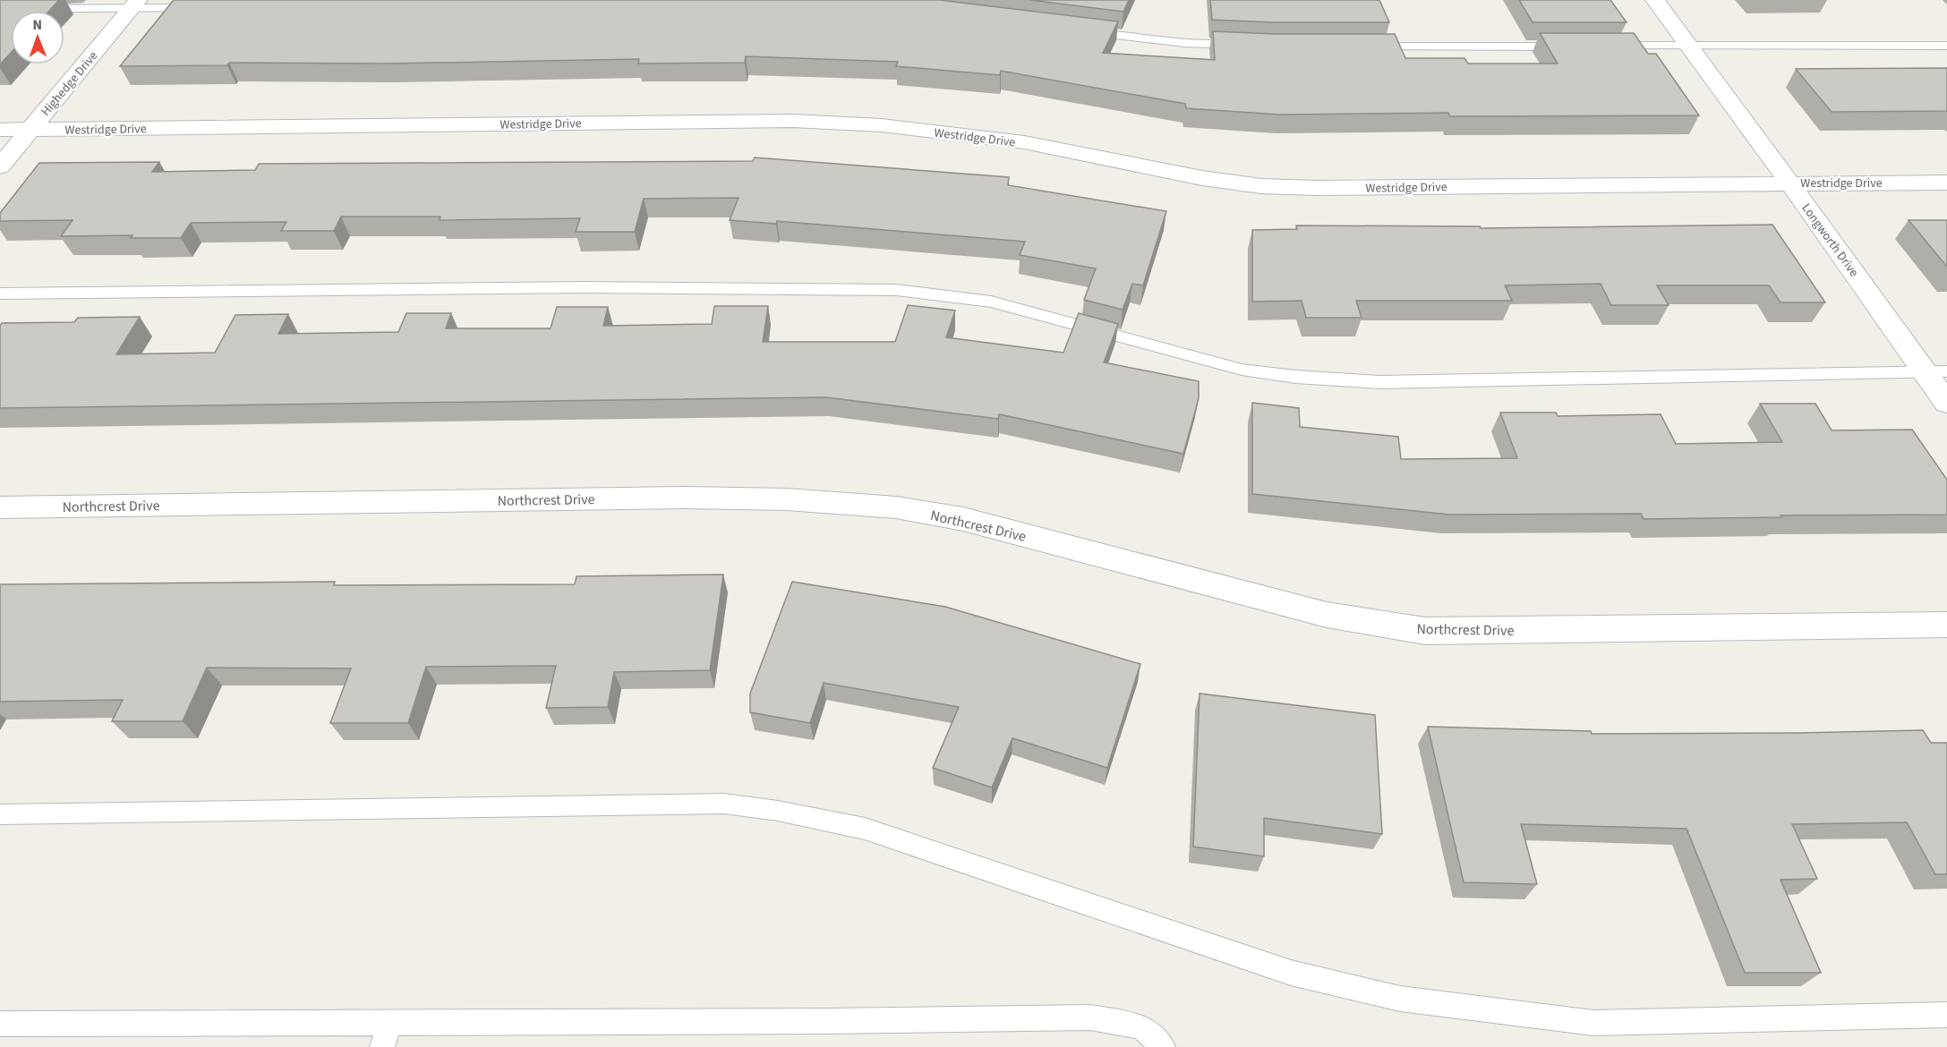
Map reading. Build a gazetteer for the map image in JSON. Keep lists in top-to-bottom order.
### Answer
{
  "streets": {
    "street": [
      "Highedge Drive",
      "Westridge Drive",
      "Longworth Drive",
      "Northcrest Drive"
    ]
  },
  "crossings": [
    ["Highedge Drive", "Westridge Drive"],
    ["Westridge Drive", "Longworth Drive"]
  ],
  "north": "top"
}
